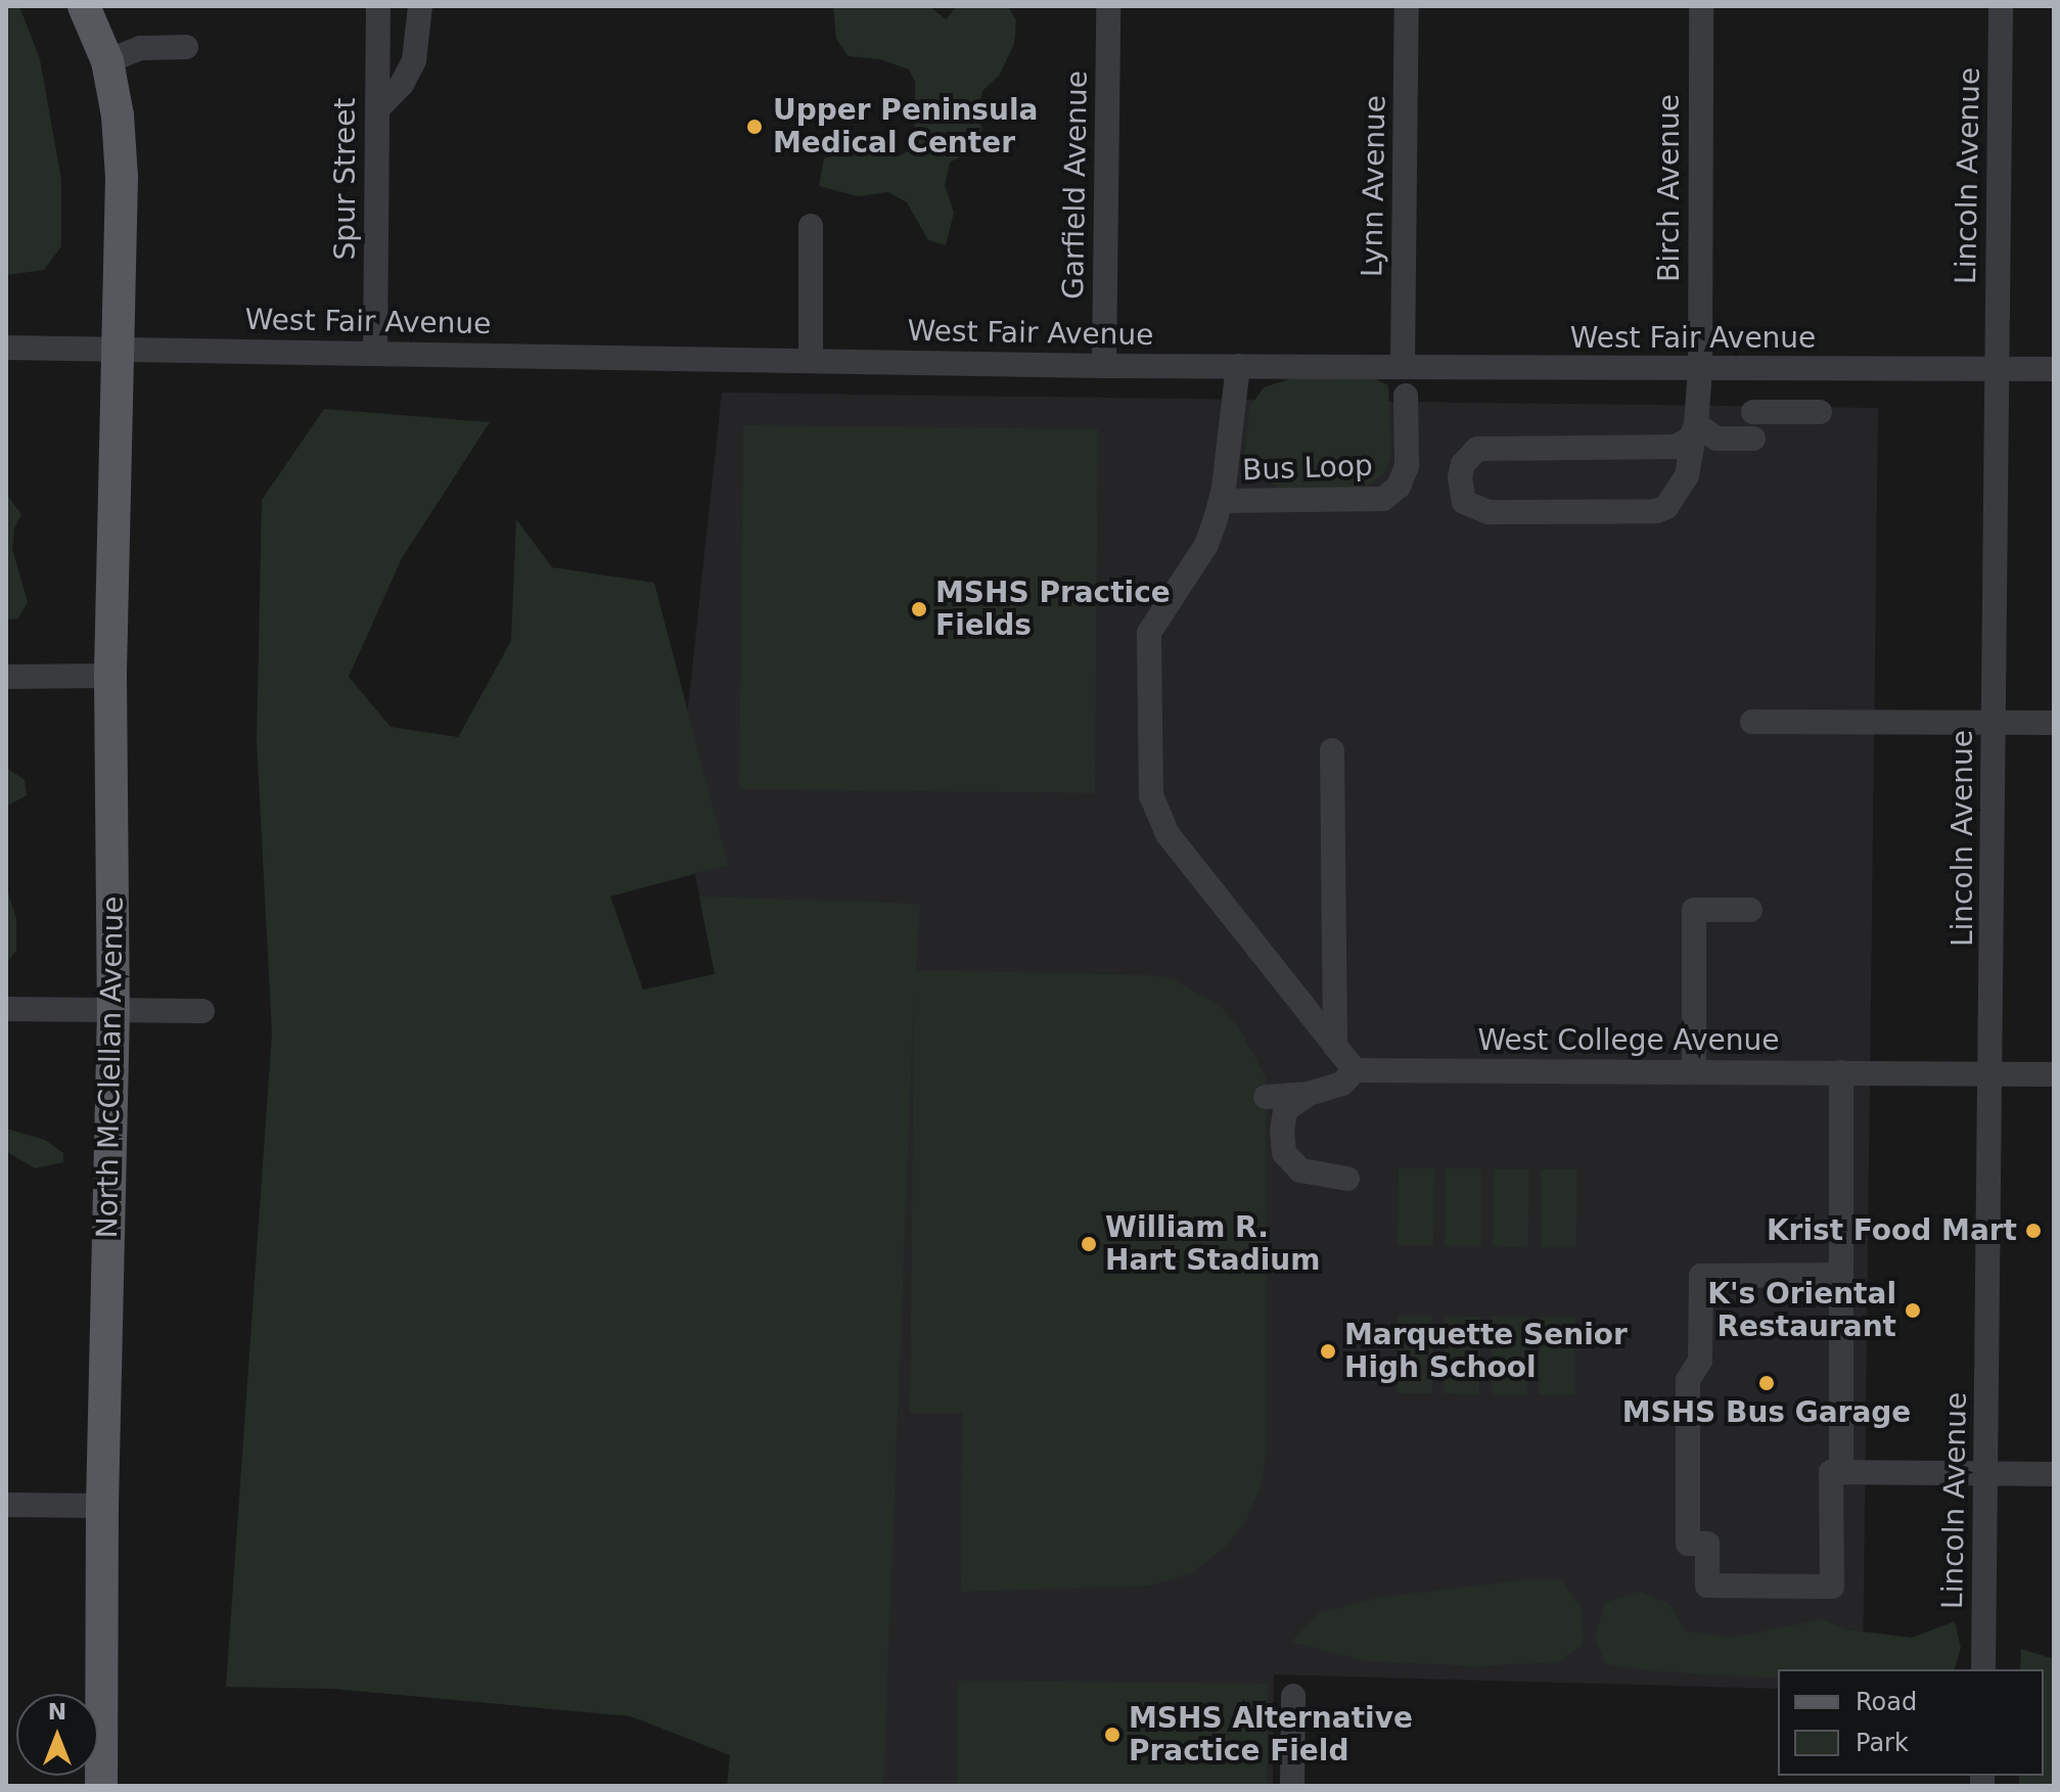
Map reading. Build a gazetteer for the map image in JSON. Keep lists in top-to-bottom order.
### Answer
{
  "streets": {
    "main road": ["North McClellan Avenue"],
    "street": [
      "Lincoln Avenue",
      "Spur Street",
      "Garfield Avenue",
      "Lynn Avenue",
      "Birch Avenue",
      "West Fair Avenue",
      "Bus Loop",
      "West College Avenue"
    ]
  },
  "crossings": [
    ["Lincoln Avenue", "West Fair Avenue"],
    ["Lincoln Avenue", "West College Avenue"],
    ["Spur Street", "West Fair Avenue"],
    ["Garfield Avenue", "West Fair Avenue"],
    ["Lynn Avenue", "West Fair Avenue"],
    ["Birch Avenue", "West Fair Avenue"],
    ["West Fair Avenue", "North McClellan Avenue"]
  ],
  "places": [
    "Upper Peninsula Medical Center",
    "MSHS Practice Fields",
    "Krist Food Mart",
    "William R. Hart Stadium",
    "K's Oriental Restaurant",
    "Marquette Senior High School",
    "MSHS Bus Garage",
    "MSHS Alternative Practice Field"
  ],
  "legend": ["Road", "Park"],
  "north": "top"
}
